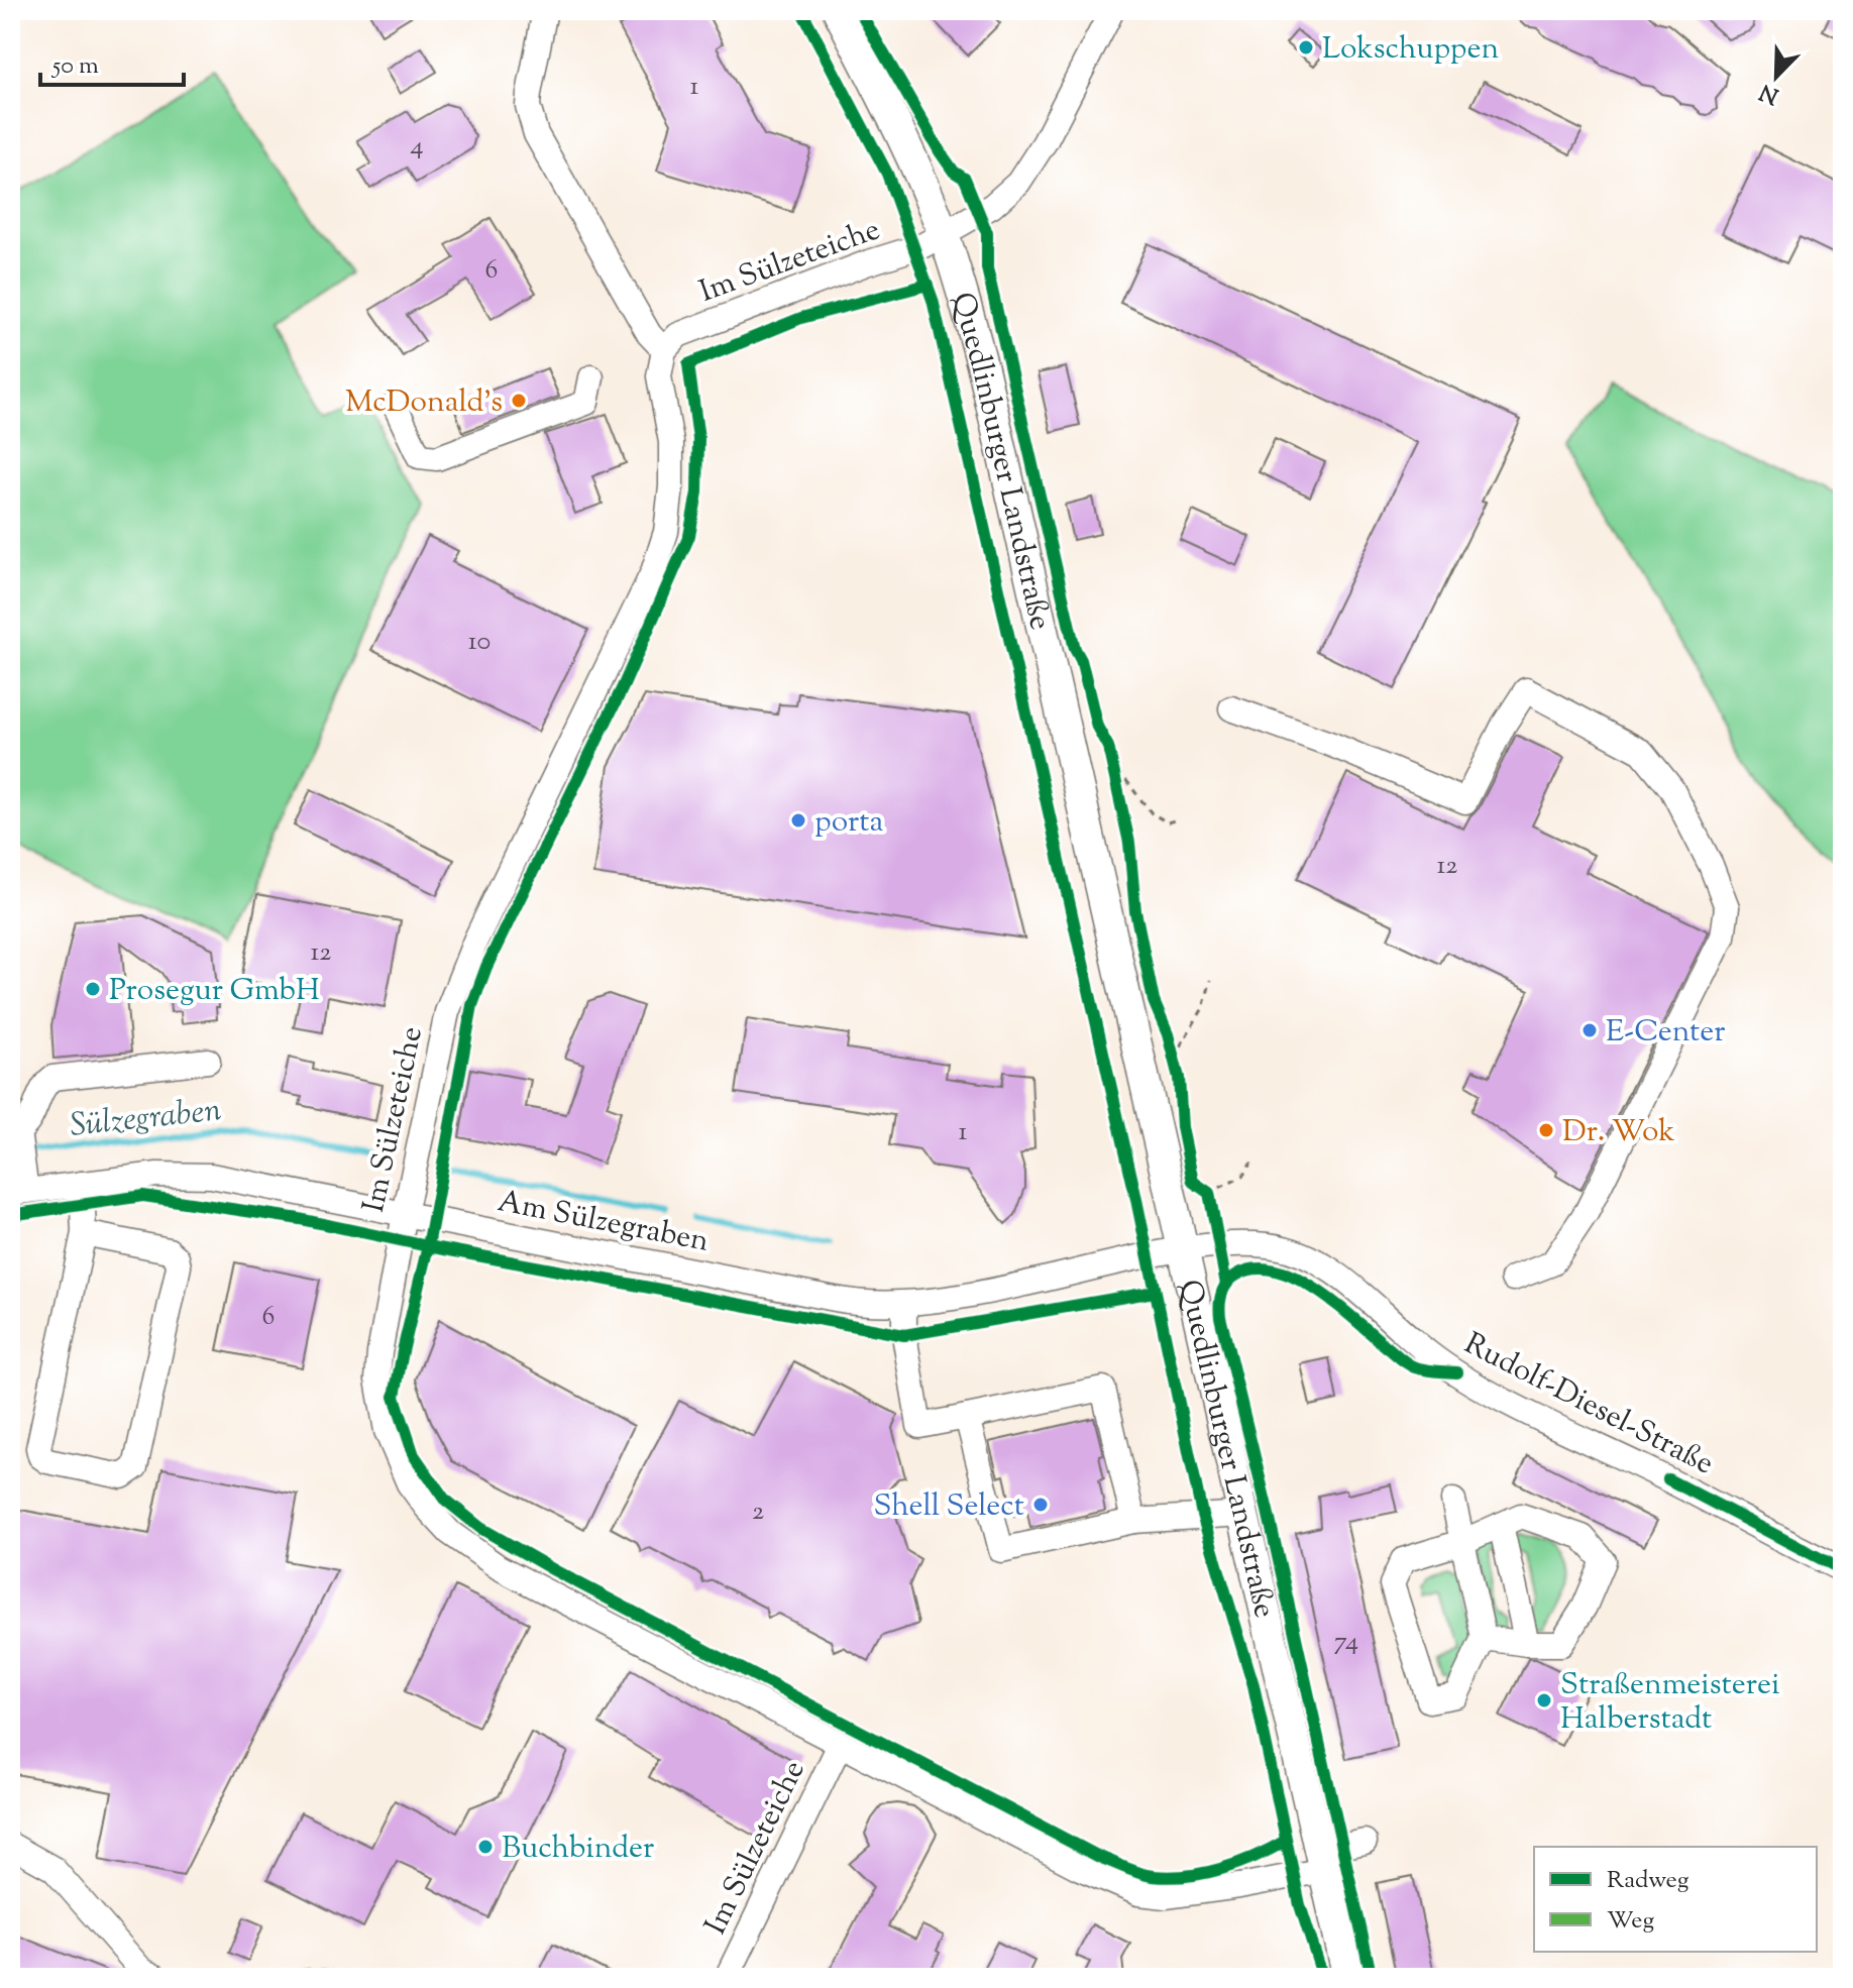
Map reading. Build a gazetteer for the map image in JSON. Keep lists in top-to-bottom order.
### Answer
{
  "streets": {
    "main road": ["Quedlinburger Landstraße"],
    "street": ["Im Sülzeteiche", "Am Sülzegraben", "Rudolf-Diesel-Straße"]
  },
  "crossings": [
    ["Im Sülzeteiche", "Quedlinburger Landstraße"],
    ["Im Sülzeteiche", "Am Sülzegraben"],
    ["Quedlinburger Landstraße", "Am Sülzegraben"],
    ["Quedlinburger Landstraße", "Rudolf-Diesel-Straße"],
    ["Am Sülzegraben", "Rudolf-Diesel-Straße"]
  ],
  "water": ["Sülzegraben"],
  "places": [
    "Lokschuppen",
    "McDonald's",
    "porta",
    "Prosegur GmbH",
    "E-Center",
    "Dr. Wok",
    "Shell Select",
    "Straßenmeisterei Halberstadt",
    "Buchbinder"
  ],
  "house_numbers": [
    "1",
    "4",
    "6",
    "10",
    "12",
    "12",
    "1",
    "6",
    "2",
    "74"
  ],
  "legend": ["Radweg", "Weg"],
  "scale_bar": "50 m",
  "north": "bottom left"
}
